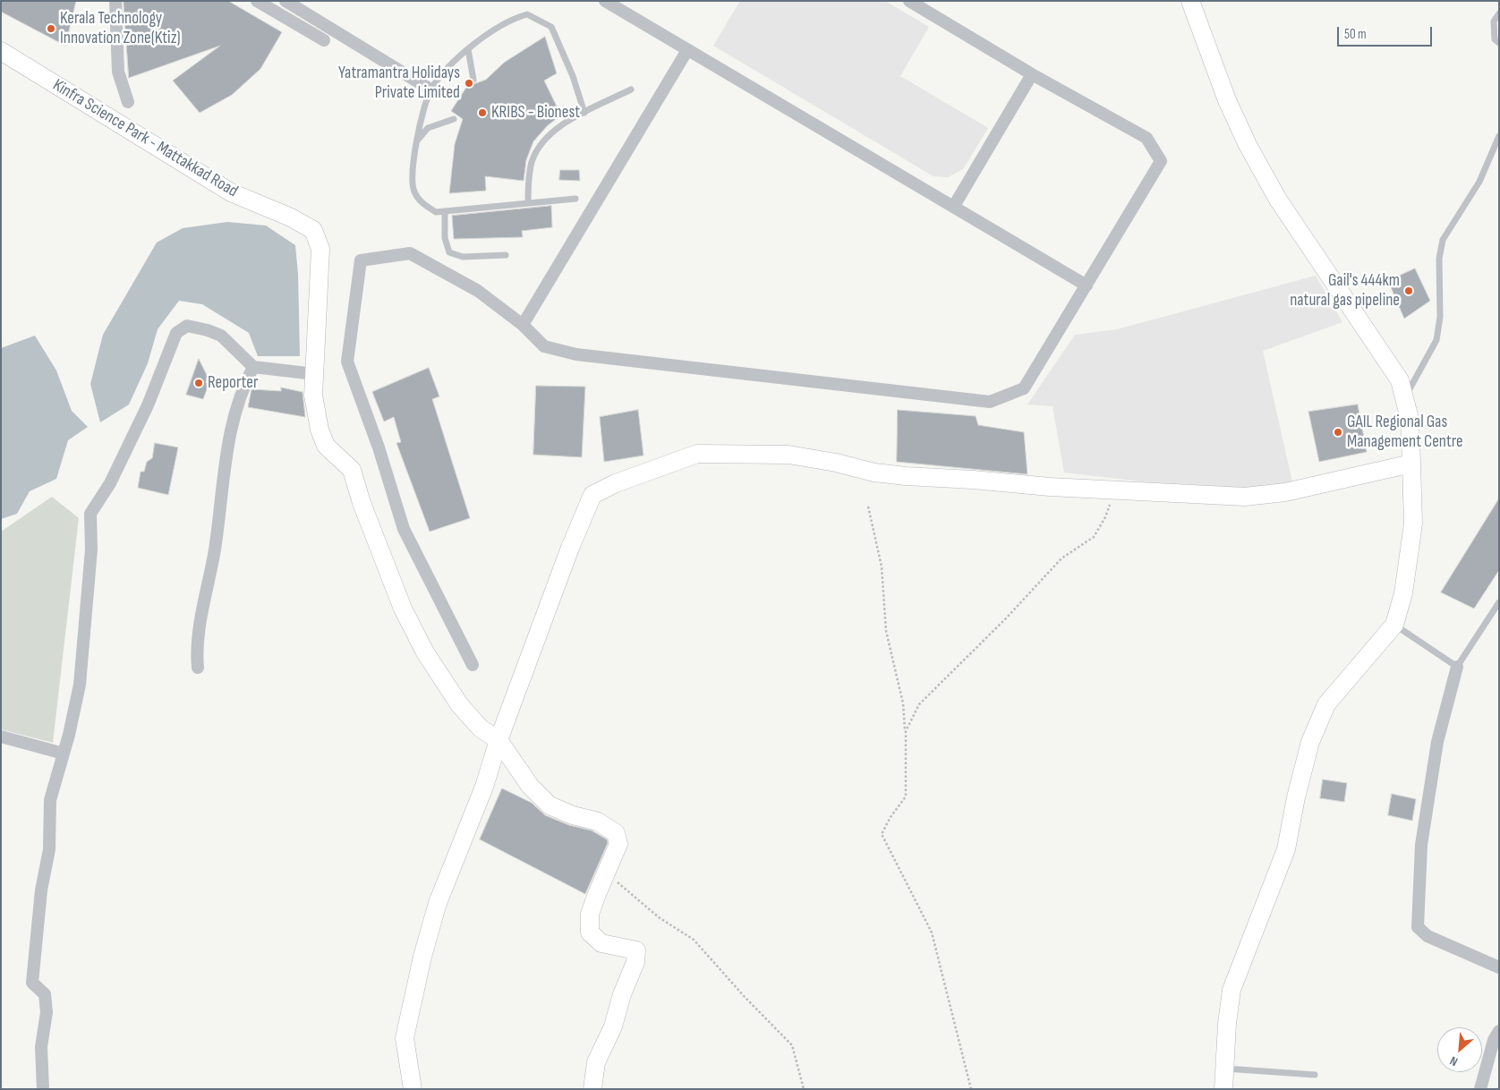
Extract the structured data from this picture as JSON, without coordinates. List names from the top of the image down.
{
  "streets": {
    "street": ["Kinfra Science Park - Mattakkad Road"]
  },
  "places": [
    "Kerala Technology Innovation Zone(Ktiz)",
    "Yatramantra Holidays Private Limited",
    "KRIBS - Bionest",
    "Gail's 444km natural gas pipeline",
    "Reporter",
    "GAIL Regional Gas Management Centre"
  ],
  "scale_bar": "50 m",
  "north": "bottom left"
}
